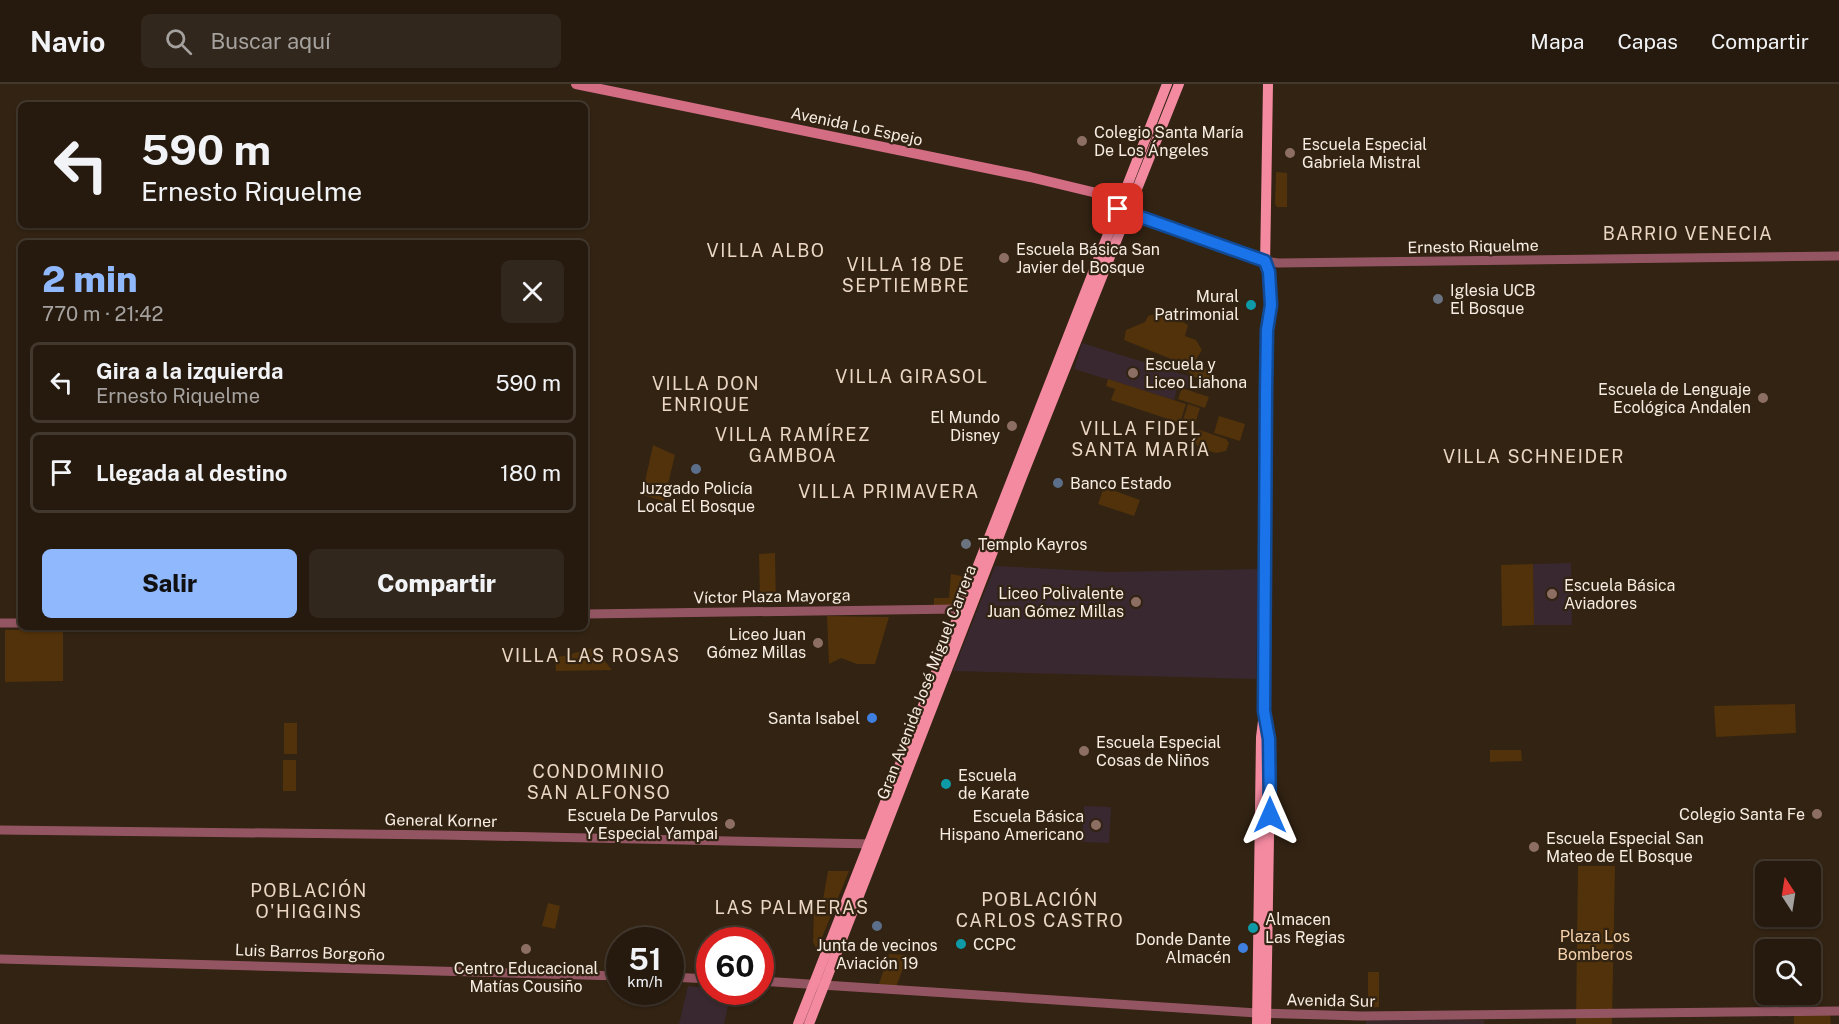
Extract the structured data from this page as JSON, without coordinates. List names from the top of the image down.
{
  "streets": {
    "main road": ["Avenida Lo Espejo", "Ernesto Riquelme", "Gran Avenida José Miguel Carrera"],
    "street": [
      "Víctor Plaza Mayorga",
      "General Korner",
      "Luis Barros Borgoño",
      "Avenida Sur"
    ]
  },
  "crossings": [
    ["Avenida Lo Espejo", "Ernesto Riquelme"],
    ["Avenida Lo Espejo", "Gran Avenida José Miguel Carrera"],
    ["Ernesto Riquelme", "Gran Avenida José Miguel Carrera"],
    ["Víctor Plaza Mayorga", "Gran Avenida José Miguel Carrera"],
    ["Gran Avenida José Miguel Carrera", "General Korner"],
    ["Gran Avenida José Miguel Carrera", "Avenida Sur"]
  ],
  "districts": [
    "BARRIO VENECIA",
    "VILLA ALBO",
    "VILLA 18 DE SEPTIEMBRE",
    "VILLA GIRASOL",
    "VILLA DON ENRIQUE",
    "VILLA FIDEL SANTA MARÍA",
    "VILLA RAMÍREZ GAMBOA",
    "VILLA SCHNEIDER",
    "VILLA PRIMAVERA",
    "VILLA LAS ROSAS",
    "CONDOMINIO SAN ALFONSO",
    "POBLACIÓN O'HIGGINS",
    "POBLACIÓN CARLOS CASTRO",
    "LAS PALMERAS"
  ],
  "parks": ["Plaza Los Bomberos"],
  "places": [
    "Colegio Santa María De Los Ángeles",
    "Escuela Especial Gabriela Mistral",
    "Escuela Básica San Javier del Bosque",
    "Iglesia UCB El Bosque",
    "Mural Patrimonial",
    "Escuela y Liceo Liahona",
    "Escuela de Lenguaje Ecológica Andalen",
    "El Mundo Disney",
    "Juzgado Policía Local El Bosque",
    "Banco Estado",
    "Templo Kayros",
    "Escuela Básica Aviadores",
    "Liceo Polivalente Juan Gómez Millas",
    "Liceo Juan Gómez Millas",
    "Santa Isabel",
    "Escuela Especial Cosas de Niños",
    "Escuela de Karate",
    "Colegio Santa Fe",
    "Escuela De Parvulos Y Especial Yampai",
    "Escuela Básica Hispano Americano",
    "Escuela Especial San Mateo de El Bosque",
    "Junta de vecinos Aviación 19",
    "Almacen Las Regias",
    "CCPC",
    "Donde Dante Almacén",
    "Centro Educacional Matías Cousiño"
  ],
  "north": "top",
  "page": {
    "header": "Navio",
    "search": "Buscar aquí",
    "nav": ["Mapa", "Capas", "Compartir"],
    "turn": ["590 m", "Ernesto Riquelme"],
    "heading": ["2 min", "770 m · 21:42"],
    "list": [
      {
        "name": "Gira a la izquierda",
        "note": "Ernesto Riquelme",
        "value": "590 m"
      },
      {
        "name": "Llegada al destino",
        "value": "180 m"
      }
    ],
    "buttons": ["Salir", "Compartir"],
    "speed": "51 km/h",
    "limit": "60"
  }
}
